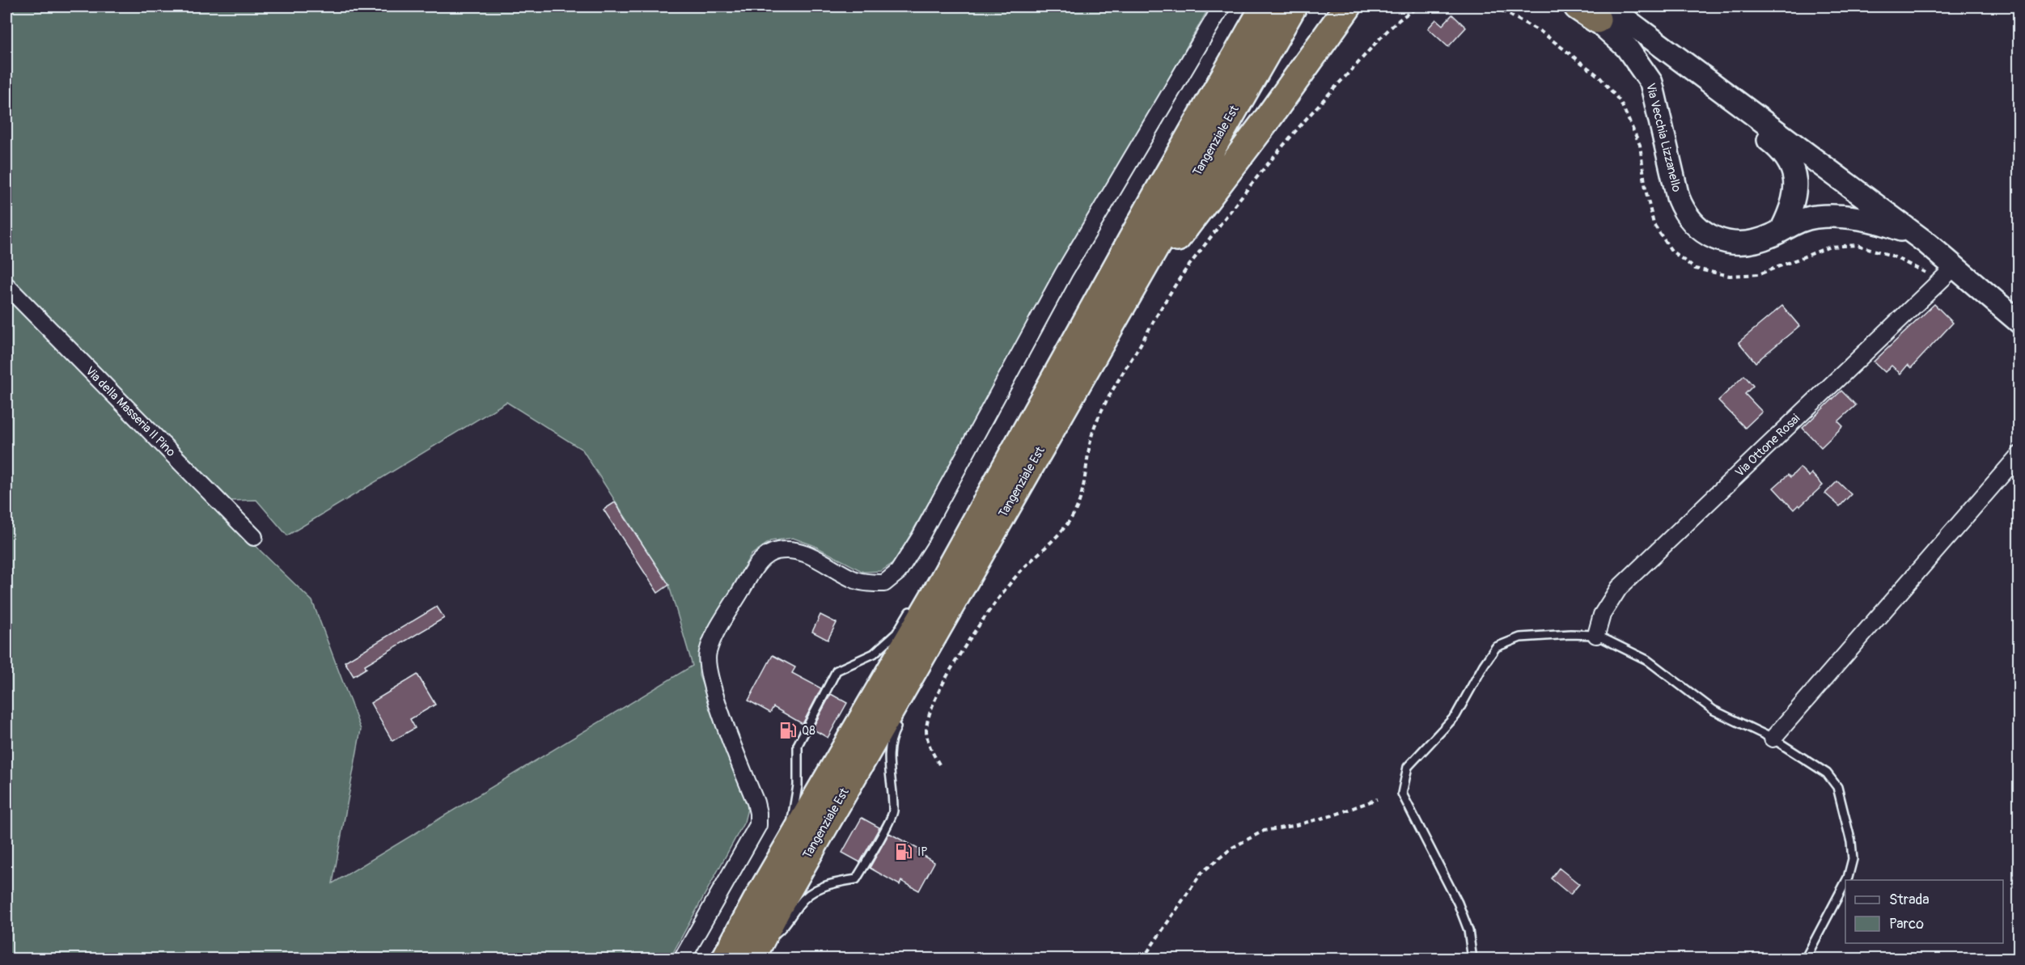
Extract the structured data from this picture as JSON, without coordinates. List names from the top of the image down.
{
  "streets": {
    "highway": ["Tangenziale Est"],
    "street": ["Via Vecchia Lizzanello", "Via della Masseria Il Pino", "Via Ottone Rosai"]
  },
  "crossings": [
    ["Via Vecchia Lizzanello", "Via Ottone Rosai"]
  ],
  "places": {
    "fuel station": ["Q8", "IP"]
  },
  "legend": ["Strada", "Parco"]
}
